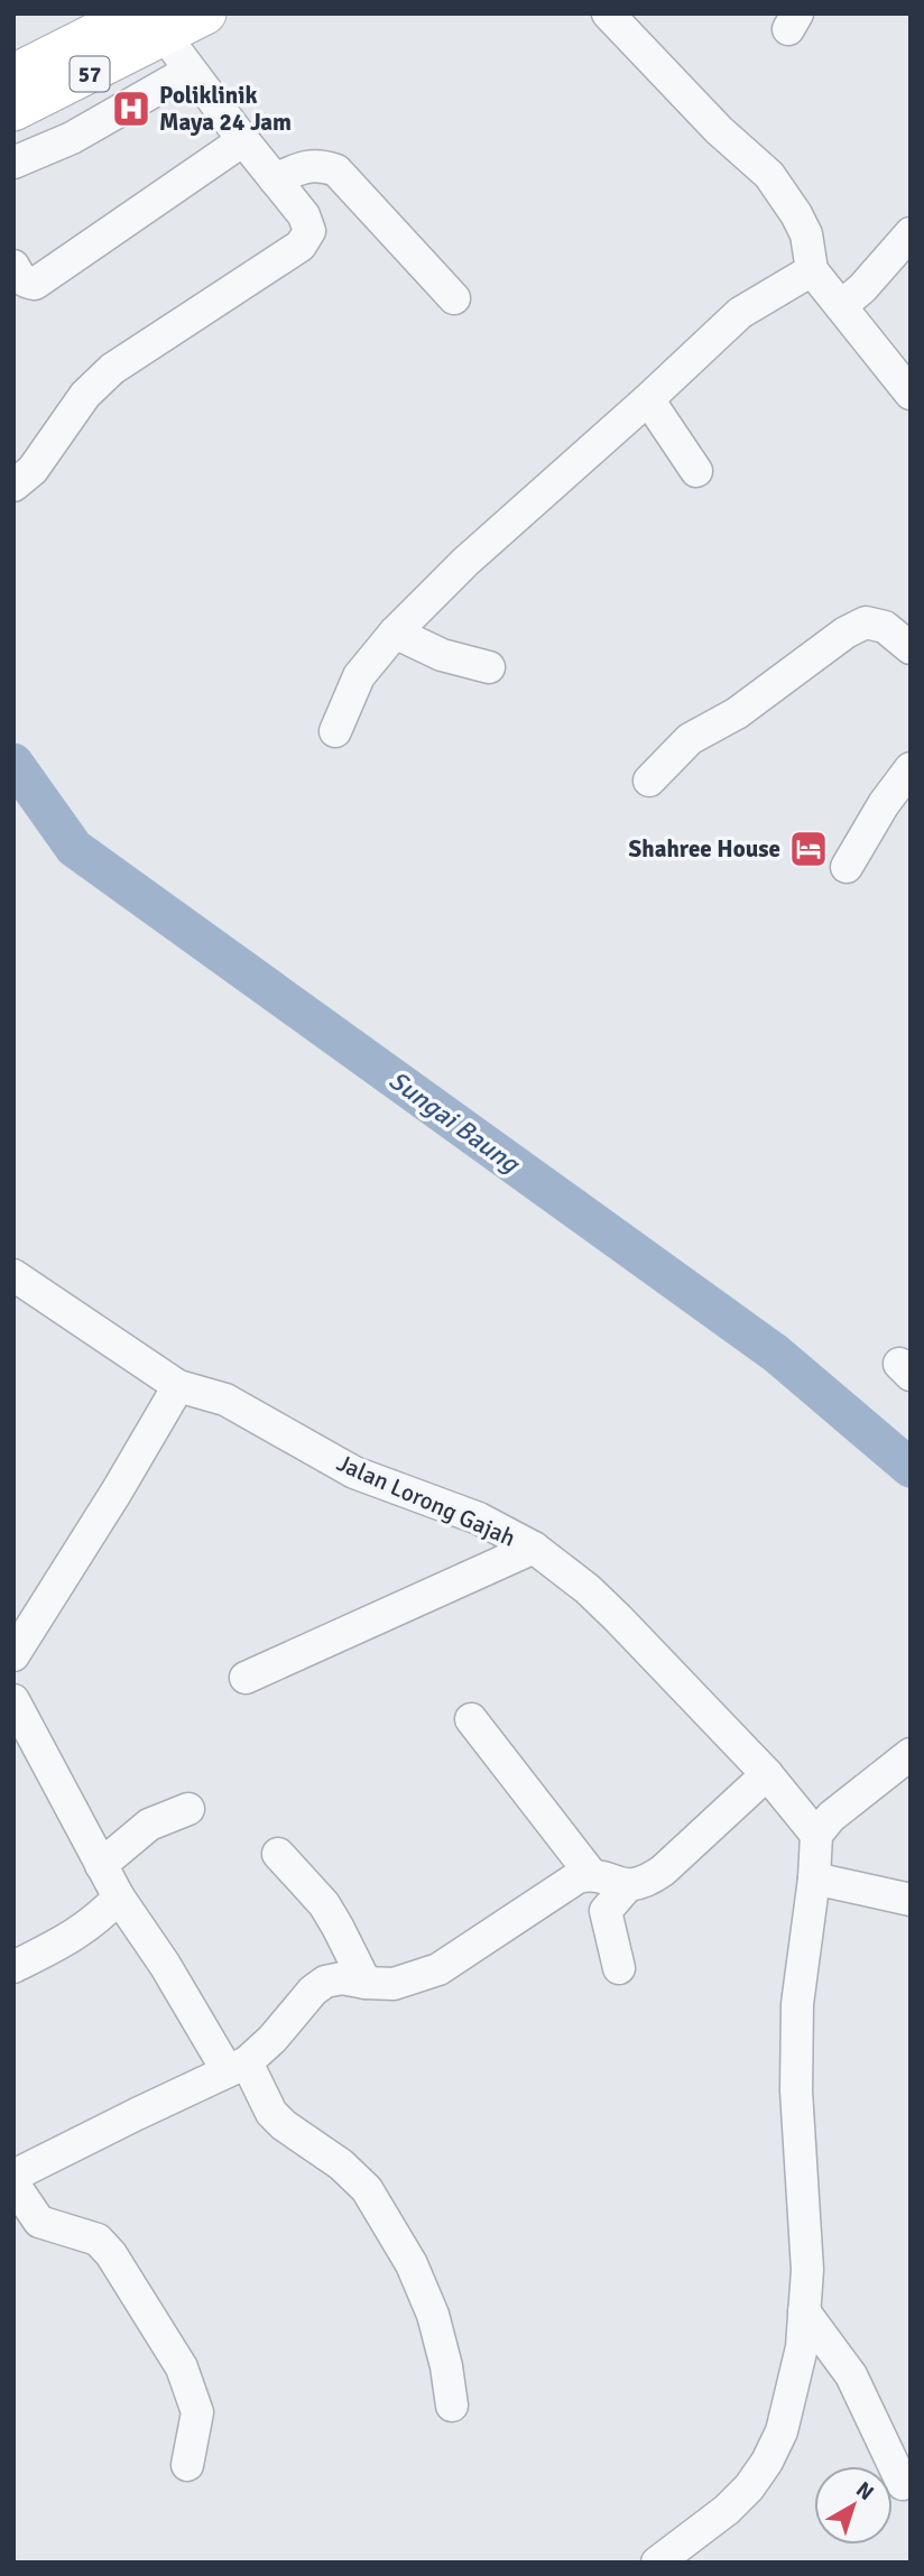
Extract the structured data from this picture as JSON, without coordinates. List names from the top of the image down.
{
  "streets": {
    "main road": ["57"],
    "street": ["Jalan Lorong Gajah"]
  },
  "water": ["Sungai Baung"],
  "places": {
    "hospital": ["Poliklinik Maya 24 Jam"],
    "hotel": ["Shahree House"]
  },
  "north": "top right"
}
